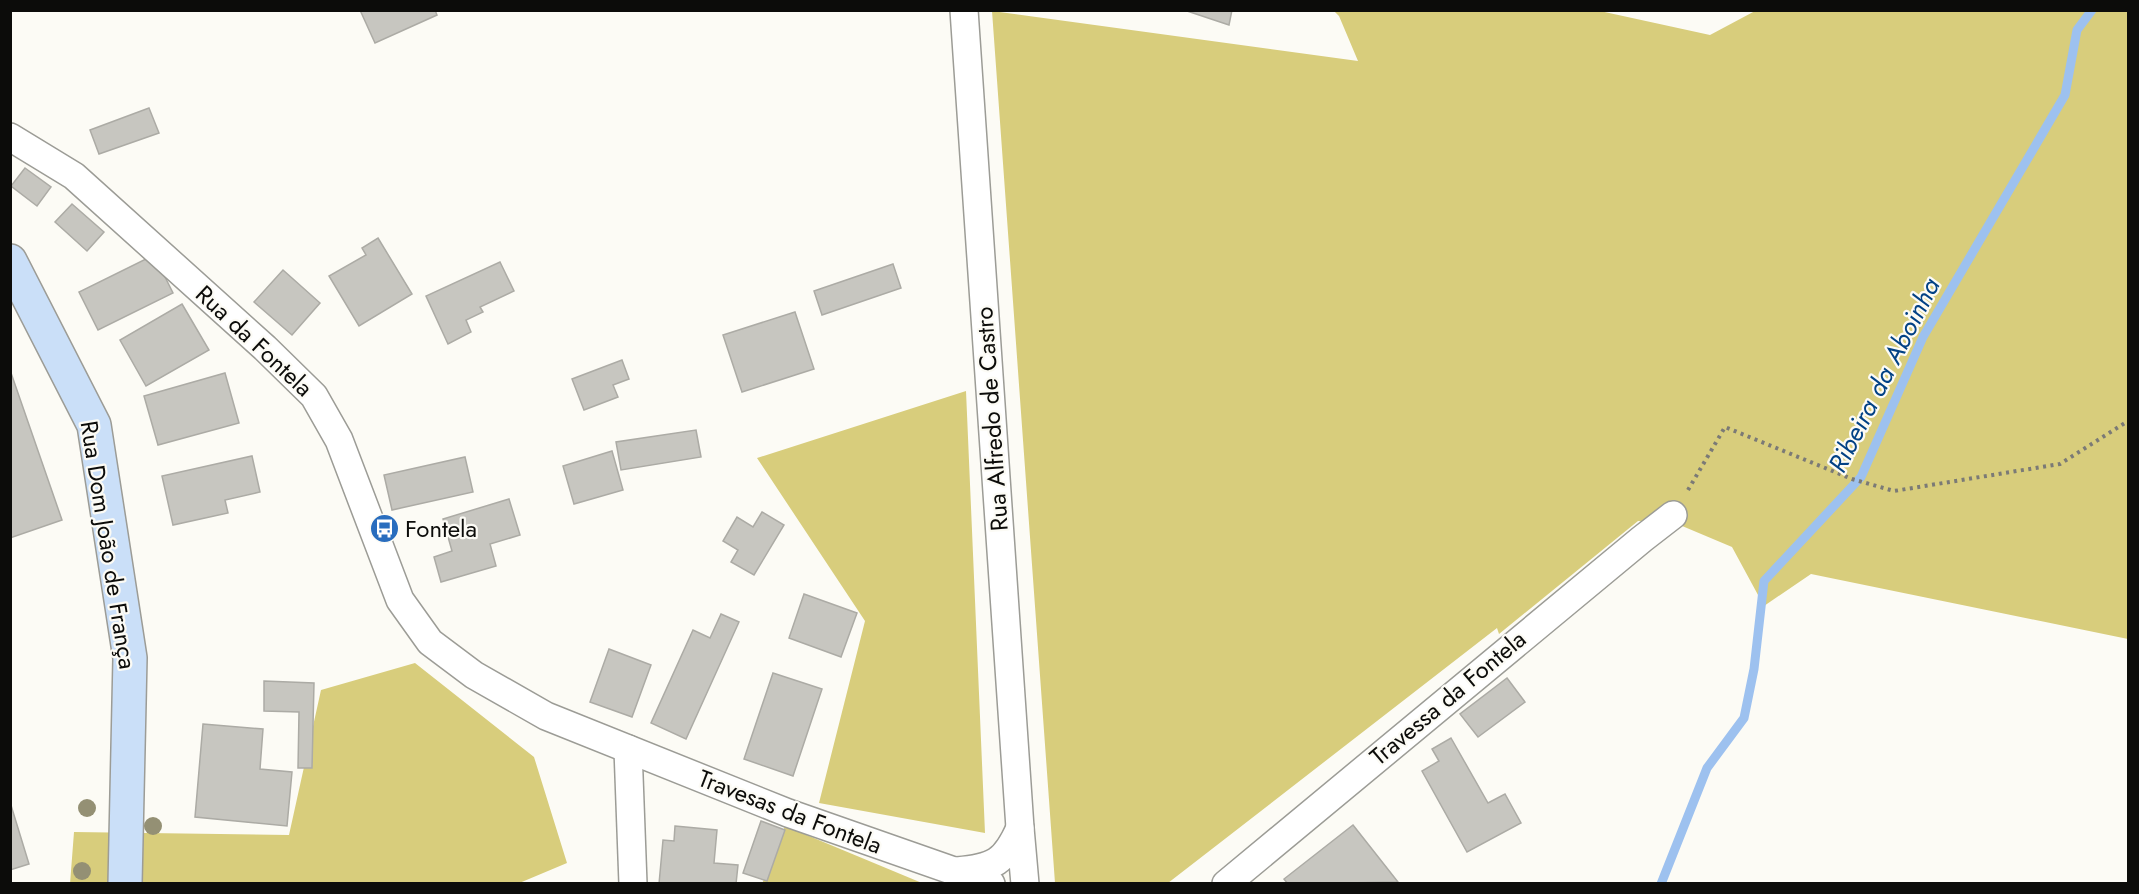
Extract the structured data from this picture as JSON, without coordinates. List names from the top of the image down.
{
  "streets": {
    "main road": ["Rua Dom João de França"],
    "street": [
      "Rua da Fontela",
      "Rua Alfredo de Castro",
      "Travessa da Fontela",
      "Travesas da Fontela"
    ]
  },
  "crossings": [
    ["Rua da Fontela", "Travesas da Fontela"]
  ],
  "water": ["Ribeira da Aboinha"],
  "places": {
    "bus stop": ["Fontela"]
  }
}
